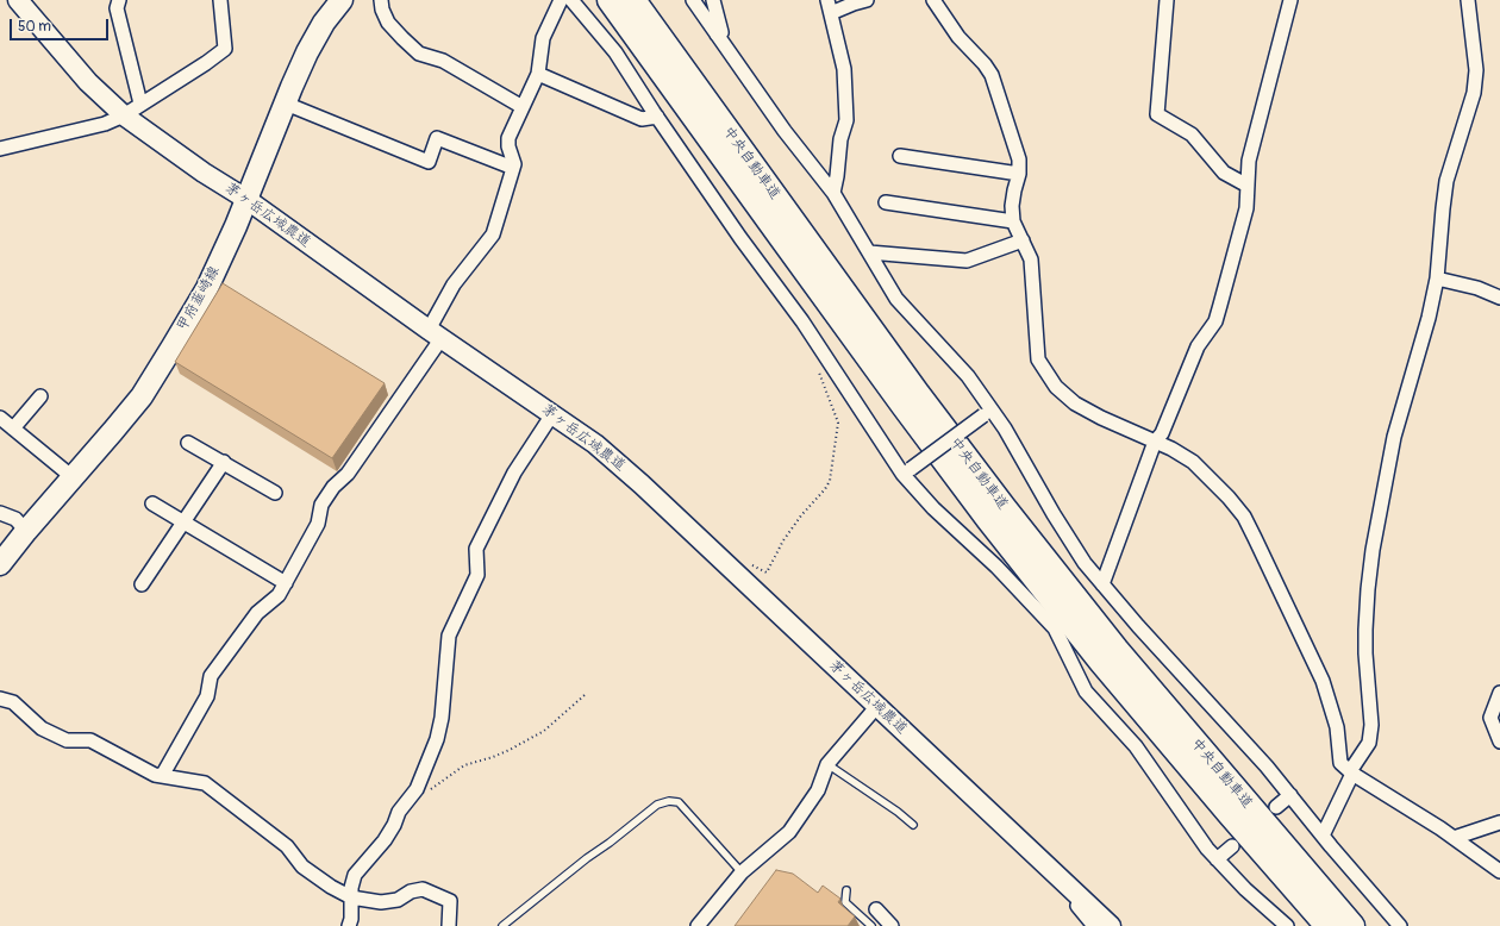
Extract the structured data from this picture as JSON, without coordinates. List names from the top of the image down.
{
  "streets": {
    "highway": ["中央自動車道"],
    "main road": ["甲府韮崎線"],
    "street": ["茅ヶ岳広域農道"]
  },
  "crossings": [
    ["茅ヶ岳広域農道", "甲府韮崎線"]
  ],
  "scale_bar": "50 m"
}
